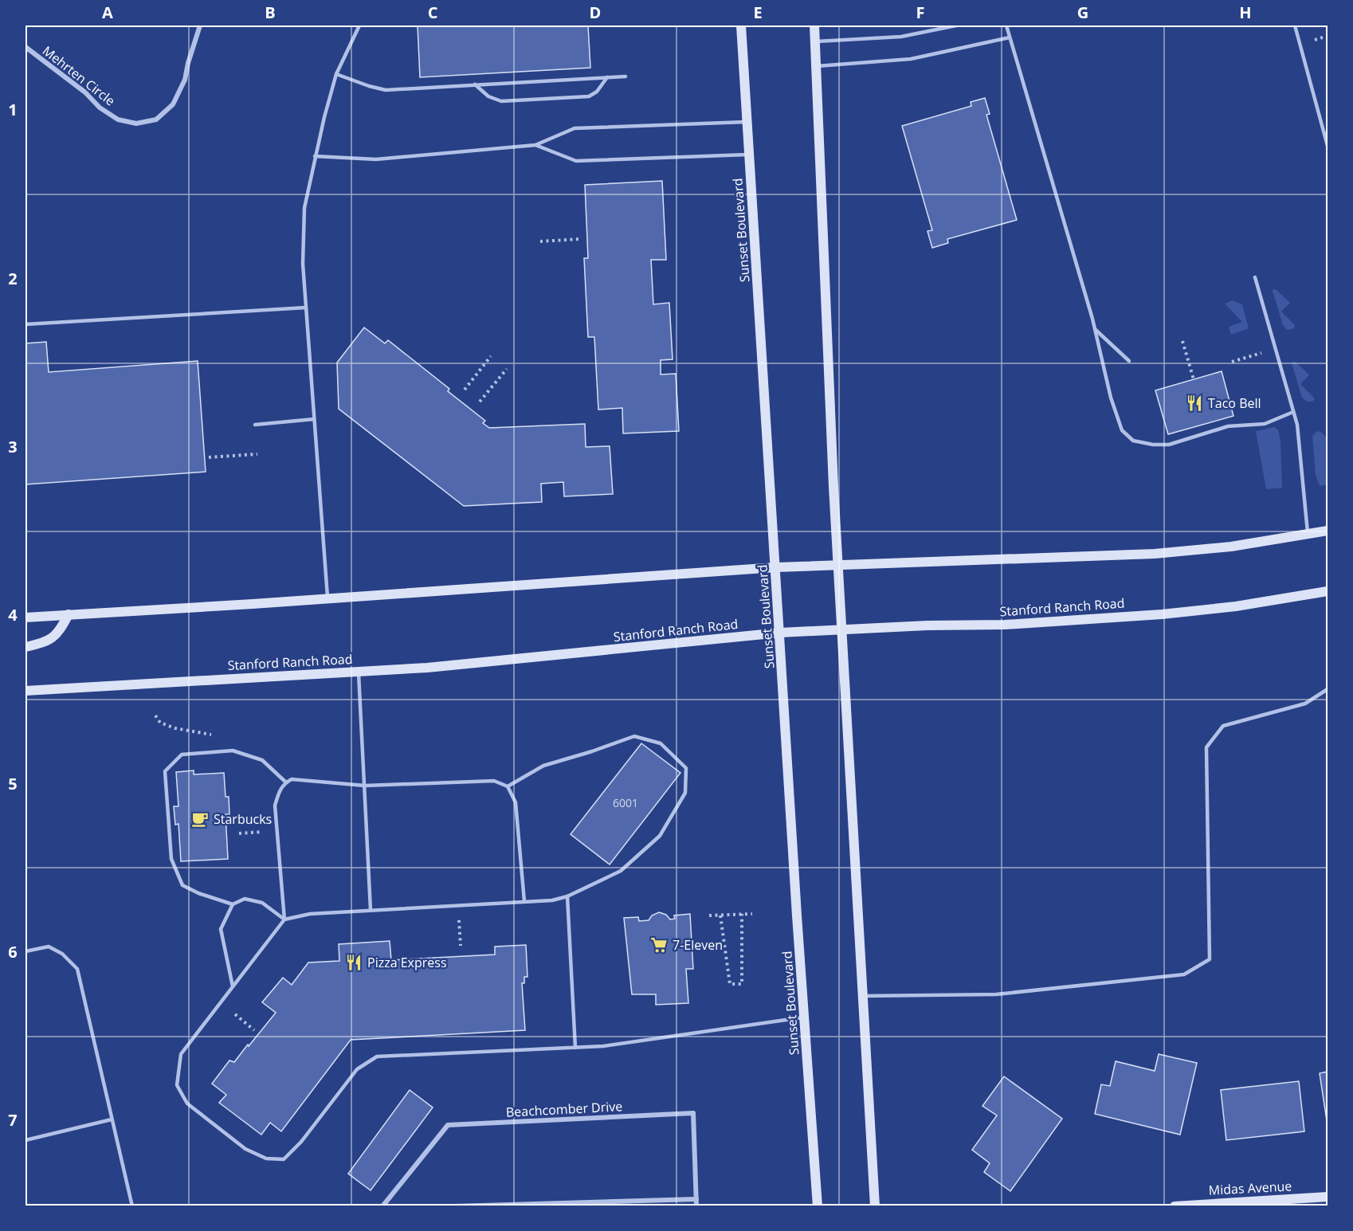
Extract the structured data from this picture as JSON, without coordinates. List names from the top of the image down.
{
  "streets": {
    "main road": ["Sunset Boulevard", "Stanford Ranch Road", "Midas Avenue"],
    "street": ["Mehrten Circle", "Beachcomber Drive"]
  },
  "crossings": [
    ["Sunset Boulevard", "Stanford Ranch Road"]
  ],
  "places": {
    "restaurant": ["Taco Bell", "Pizza Express"],
    "cafe": ["Starbucks"],
    "supermarket": ["7-Eleven"]
  },
  "house_numbers": ["6001"],
  "grid": {
    "columns": [
      "A",
      "B",
      "C",
      "D",
      "E",
      "F",
      "G",
      "H"
    ],
    "rows": [
      "1",
      "2",
      "3",
      "4",
      "5",
      "6",
      "7"
    ]
  }
}
